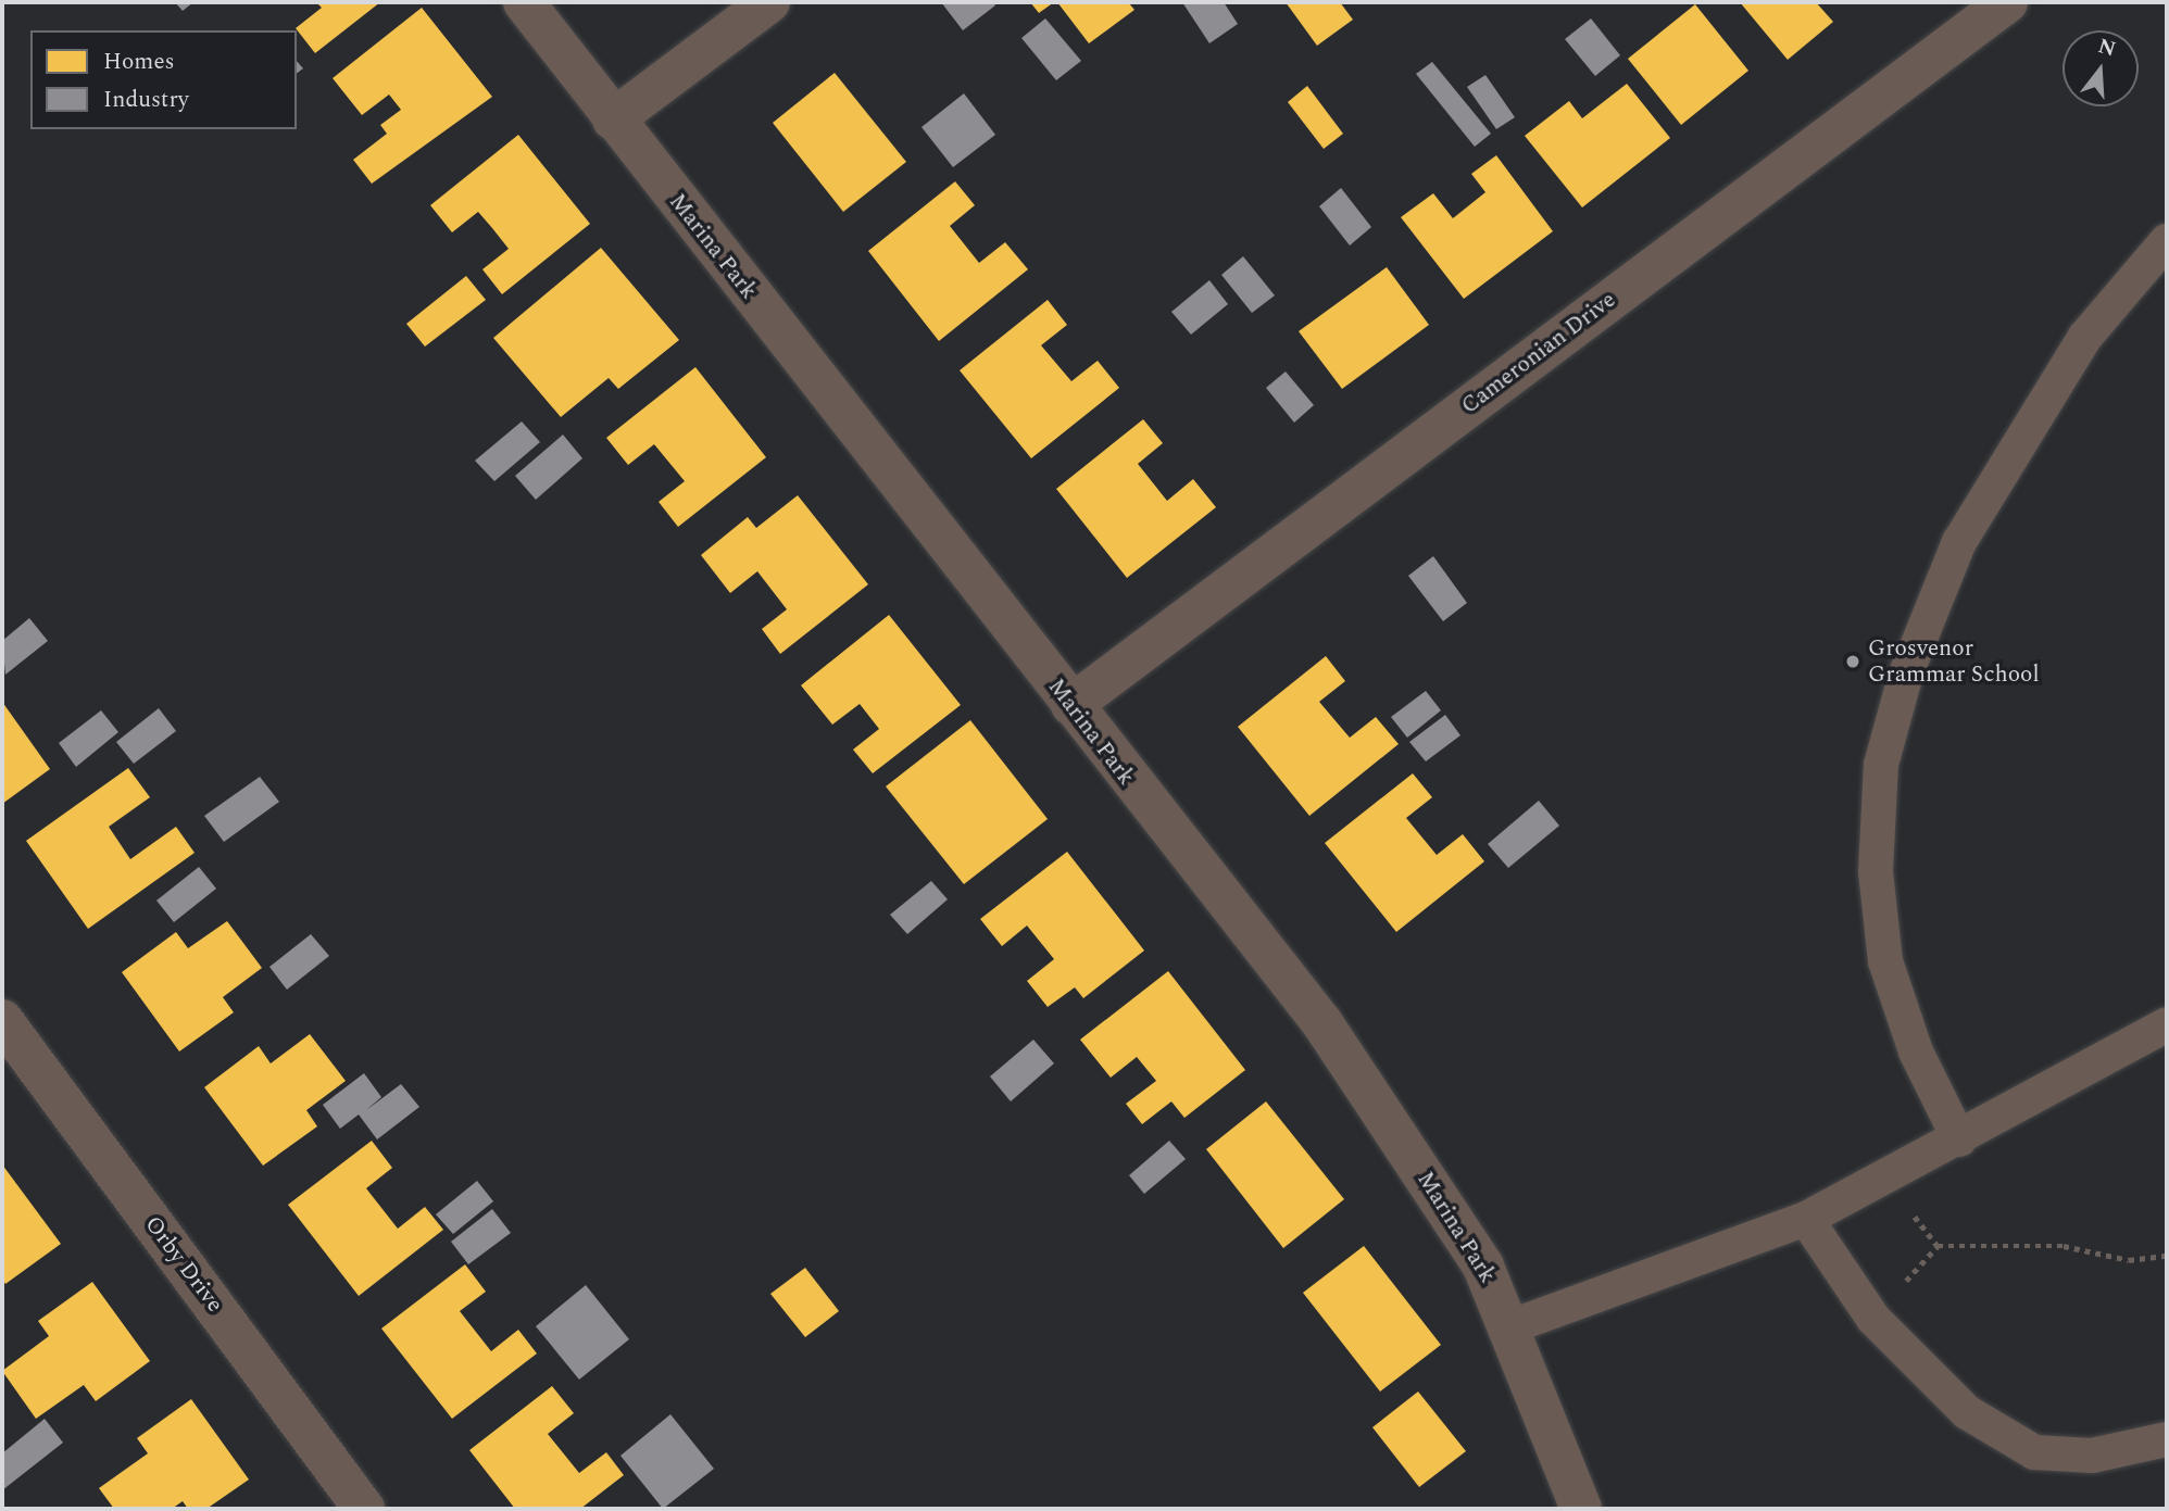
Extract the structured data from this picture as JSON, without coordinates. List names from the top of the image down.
{
  "streets": {
    "street": ["Marina Park", "Cameronian Drive", "Orby Drive"]
  },
  "crossings": [
    ["Marina Park", "Cameronian Drive"]
  ],
  "places": ["Grosvenor Grammar School"],
  "legend": ["Homes", "Industry"],
  "north": "top"
}
